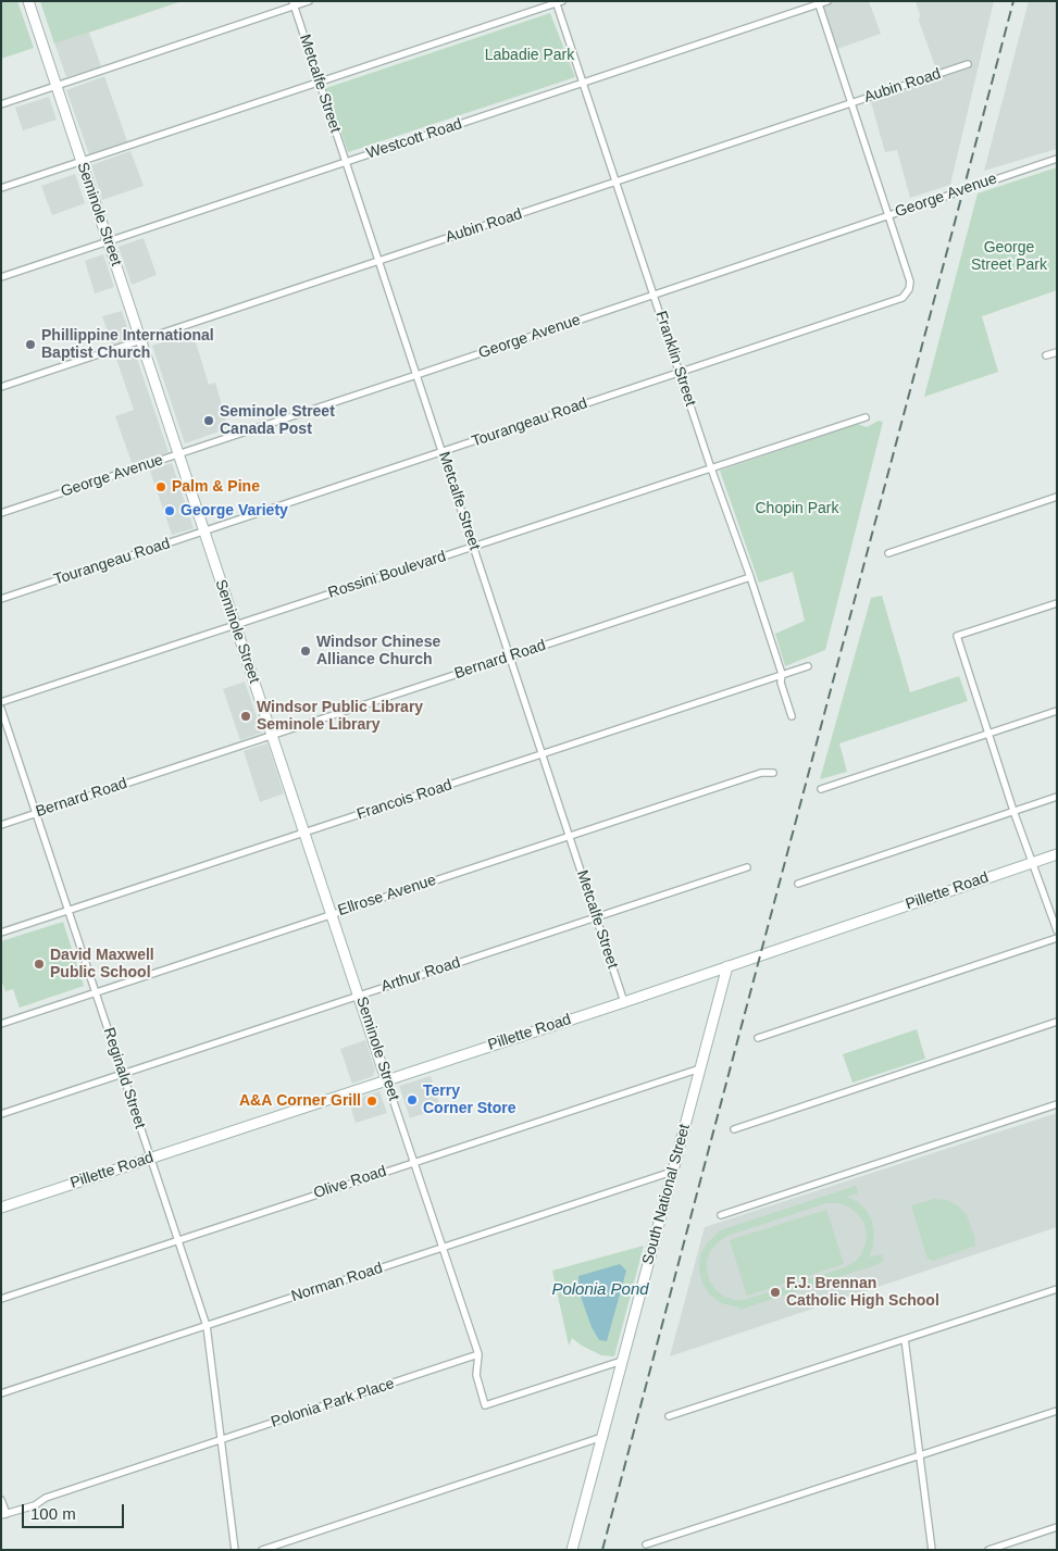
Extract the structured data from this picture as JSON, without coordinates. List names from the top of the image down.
{
  "streets": {
    "street": [
      "Metcalfe Street",
      "Aubin Road",
      "Westcott Road",
      "George Avenue",
      "Seminole Street",
      "Franklin Street",
      "Tourangeau Road",
      "Rossini Boulevard",
      "Bernard Road",
      "Francois Road",
      "Pillette Road",
      "Ellrose Avenue",
      "Arthur Road",
      "Reginald Street",
      "Olive Road",
      "South National Street",
      "Norman Road",
      "Polonia Park Place"
    ]
  },
  "crossings": [
    ["Metcalfe Street", "Aubin Road"],
    ["Metcalfe Street", "Westcott Road"],
    ["Metcalfe Street", "George Avenue"],
    ["Metcalfe Street", "Tourangeau Road"],
    ["Metcalfe Street", "Rossini Boulevard"],
    ["Metcalfe Street", "Bernard Road"],
    ["Metcalfe Street", "Francois Road"],
    ["Metcalfe Street", "Pillette Road"],
    ["Metcalfe Street", "Ellrose Avenue"],
    ["Metcalfe Street", "Arthur Road"],
    ["Aubin Road", "Seminole Street"],
    ["Aubin Road", "Franklin Street"],
    ["Westcott Road", "Seminole Street"],
    ["Westcott Road", "Franklin Street"],
    ["George Avenue", "Seminole Street"],
    ["George Avenue", "Franklin Street"],
    ["George Avenue", "Tourangeau Road"],
    ["Seminole Street", "Tourangeau Road"],
    ["Seminole Street", "Rossini Boulevard"],
    ["Seminole Street", "Bernard Road"],
    ["Seminole Street", "Francois Road"],
    ["Seminole Street", "Pillette Road"],
    ["Seminole Street", "Ellrose Avenue"],
    ["Seminole Street", "Arthur Road"],
    ["Seminole Street", "Olive Road"],
    ["Seminole Street", "Norman Road"],
    ["Seminole Street", "Polonia Park Place"],
    ["Franklin Street", "Tourangeau Road"],
    ["Franklin Street", "Rossini Boulevard"],
    ["Franklin Street", "Bernard Road"],
    ["Franklin Street", "Francois Road"],
    ["Bernard Road", "Reginald Street"],
    ["Francois Road", "Reginald Street"],
    ["Pillette Road", "Reginald Street"],
    ["Pillette Road", "South National Street"],
    ["Ellrose Avenue", "Reginald Street"],
    ["Arthur Road", "Reginald Street"],
    ["Reginald Street", "Olive Road"],
    ["Reginald Street", "Norman Road"],
    ["Reginald Street", "Polonia Park Place"],
    ["Olive Road", "South National Street"],
    ["South National Street", "Norman Road"]
  ],
  "water": ["Polonia Pond"],
  "parks": ["Labadie Park", "George Street Park", "Chopin Park"],
  "places": [
    "Phillippine International Baptist Church",
    "Seminole Street Canada Post",
    "Palm & Pine",
    "George Variety",
    "Windsor Chinese Alliance Church",
    "Windsor Public Library Seminole Library",
    "David Maxwell Public School",
    "Terry Corner Store",
    "A&A Corner Grill",
    "F.J. Brennan Catholic High School"
  ],
  "scale_bar": "100 m"
}
